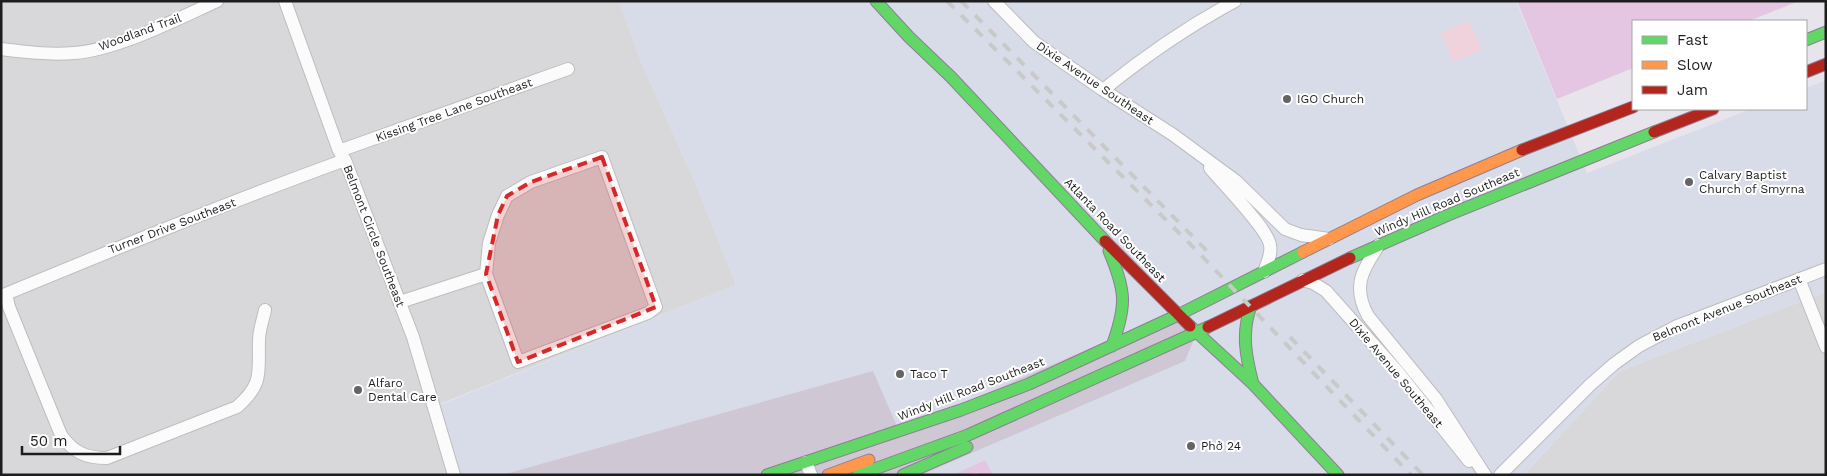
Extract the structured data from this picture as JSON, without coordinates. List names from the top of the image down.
{
  "streets": {
    "main road": ["Windy Hill Road Southeast", "Atlanta Road Southeast"],
    "street": [
      "Woodland Trail",
      "Dixie Avenue Southeast",
      "Kissing Tree Lane Southeast",
      "Turner Drive Southeast",
      "Belmont Circle Southeast",
      "Belmont Avenue Southeast"
    ]
  },
  "crossings": [
    ["Dixie Avenue Southeast", "Windy Hill Road Southeast"],
    ["Kissing Tree Lane Southeast", "Turner Drive Southeast"],
    ["Kissing Tree Lane Southeast", "Belmont Circle Southeast"],
    ["Windy Hill Road Southeast", "Atlanta Road Southeast"],
    ["Turner Drive Southeast", "Belmont Circle Southeast"]
  ],
  "places": [
    "IGO Church",
    "Calvary Baptist Church of Smyrna",
    "Taco T",
    "Alfaro Dental Care",
    "Phở 24"
  ],
  "legend": ["Fast", "Slow", "Jam"],
  "scale_bar": "50 m"
}
